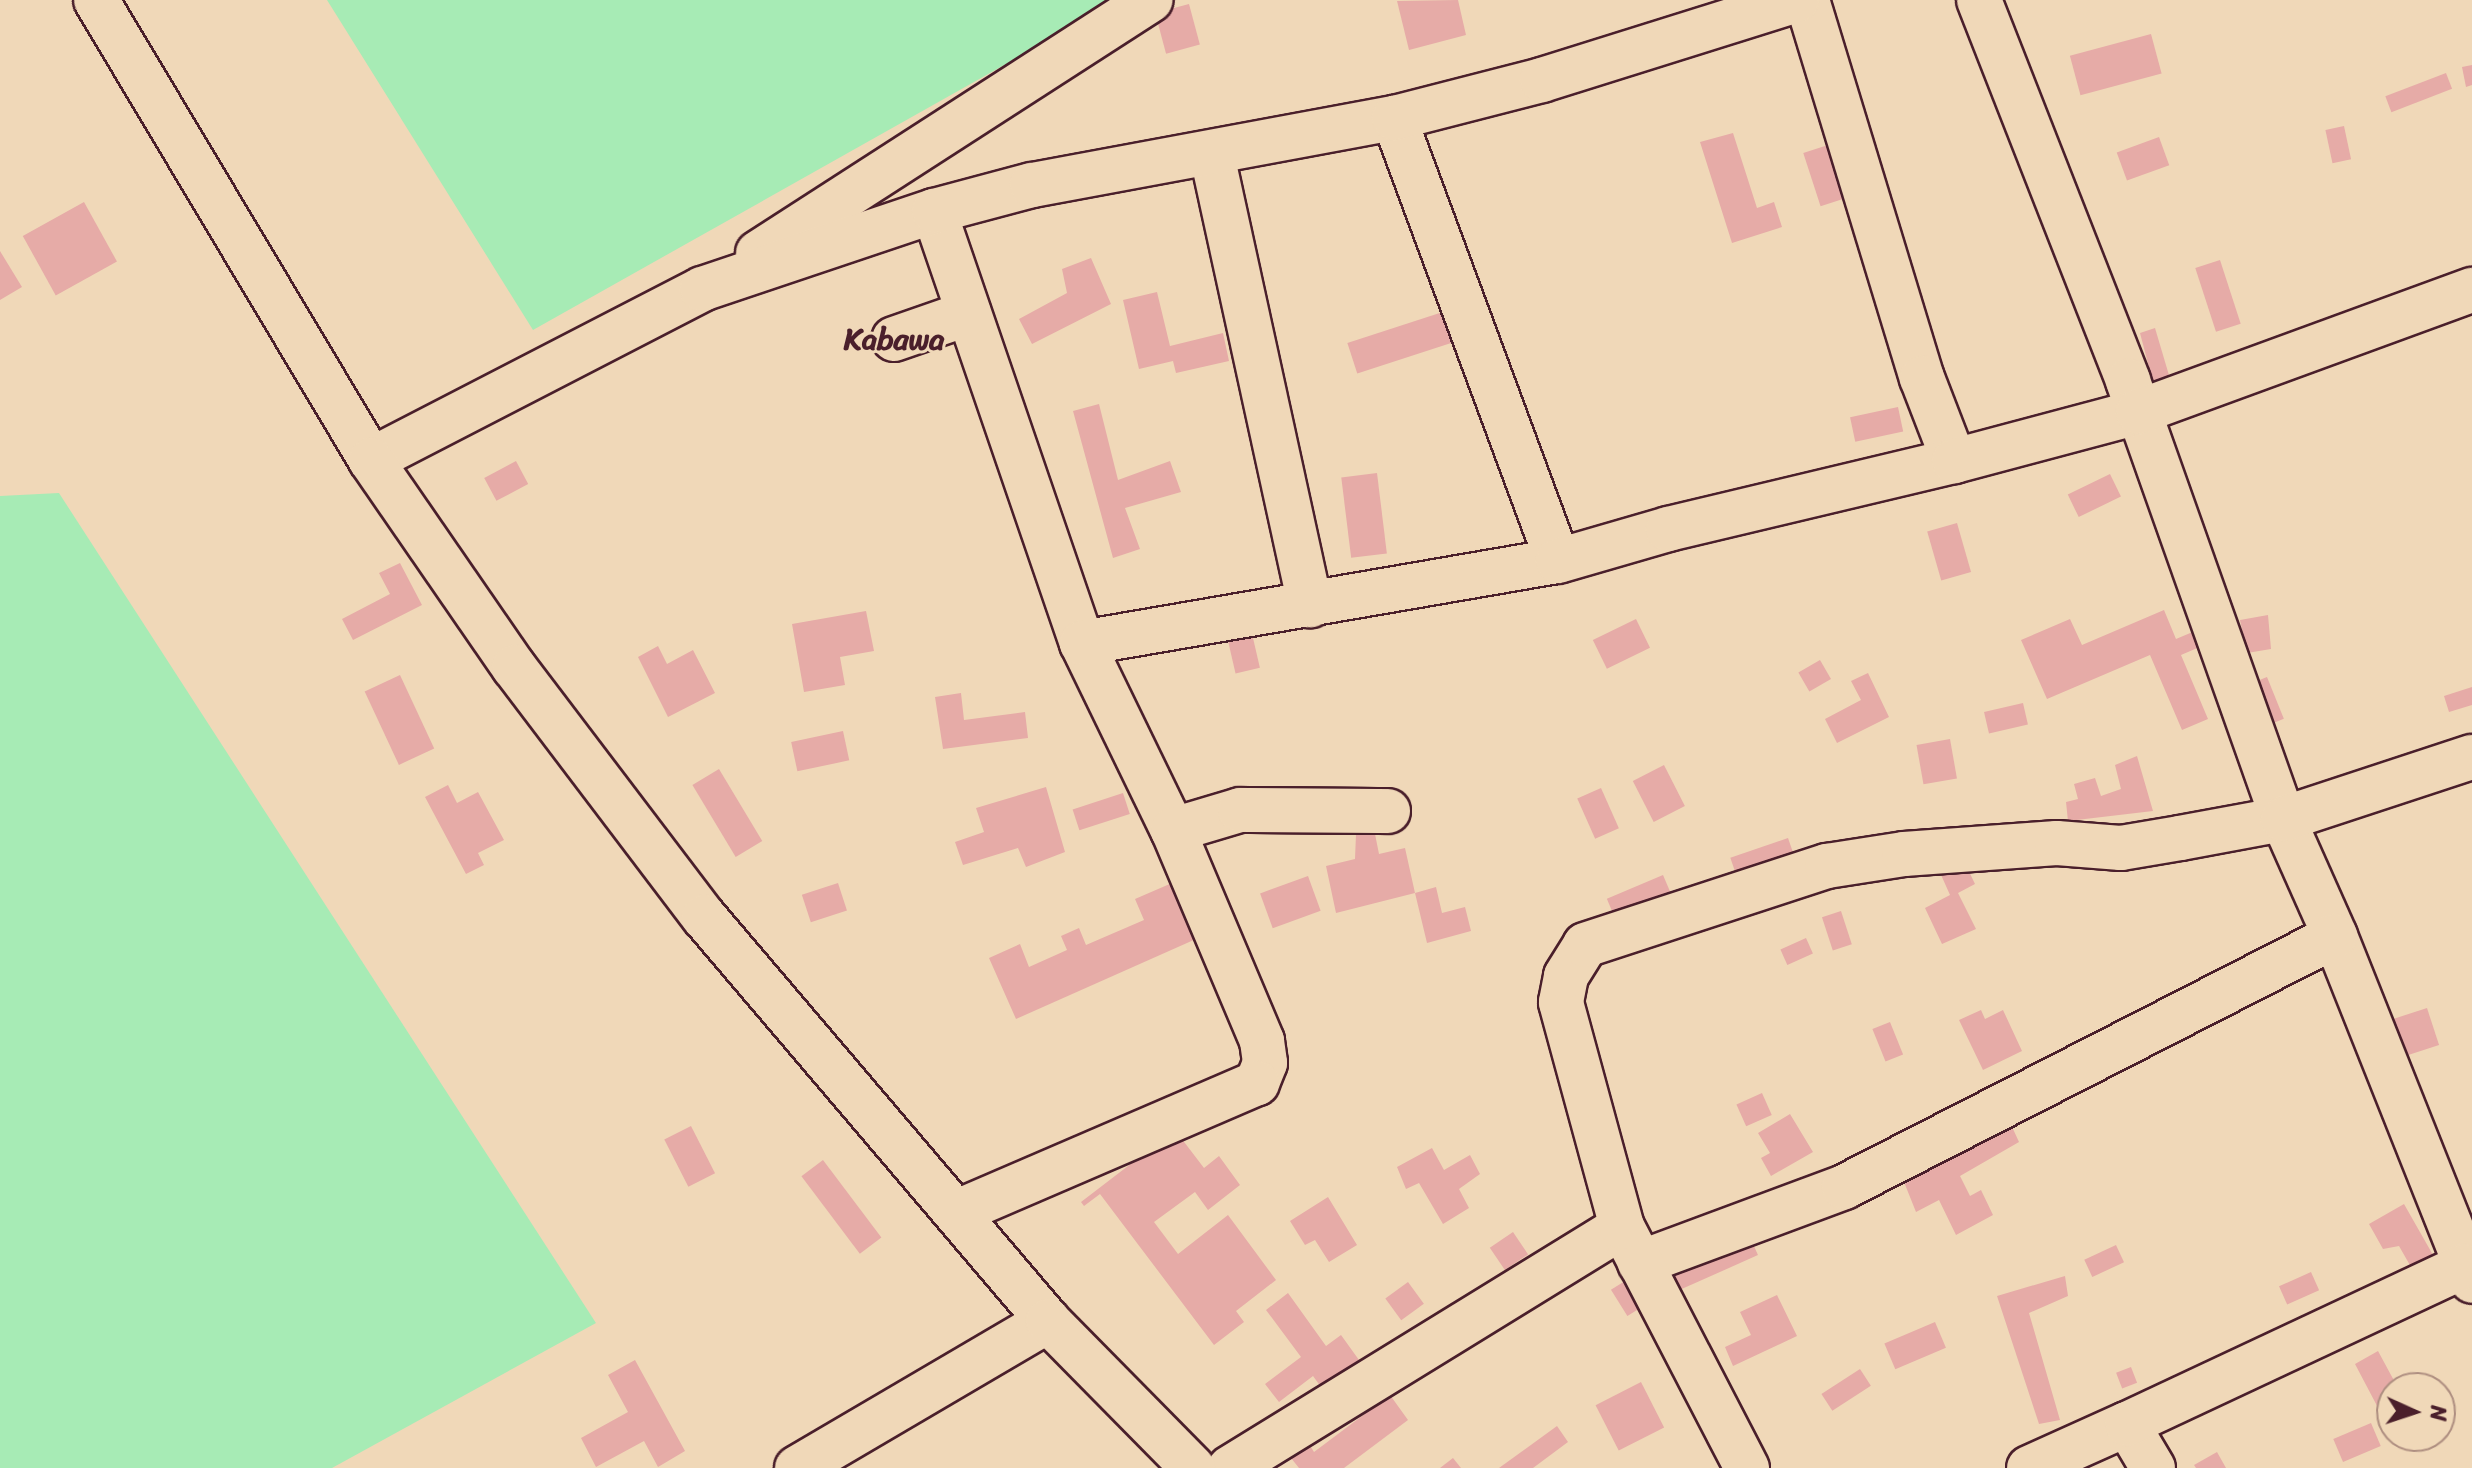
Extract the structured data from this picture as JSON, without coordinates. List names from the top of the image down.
{
  "districts": ["Kabawa"],
  "north": "right"
}
